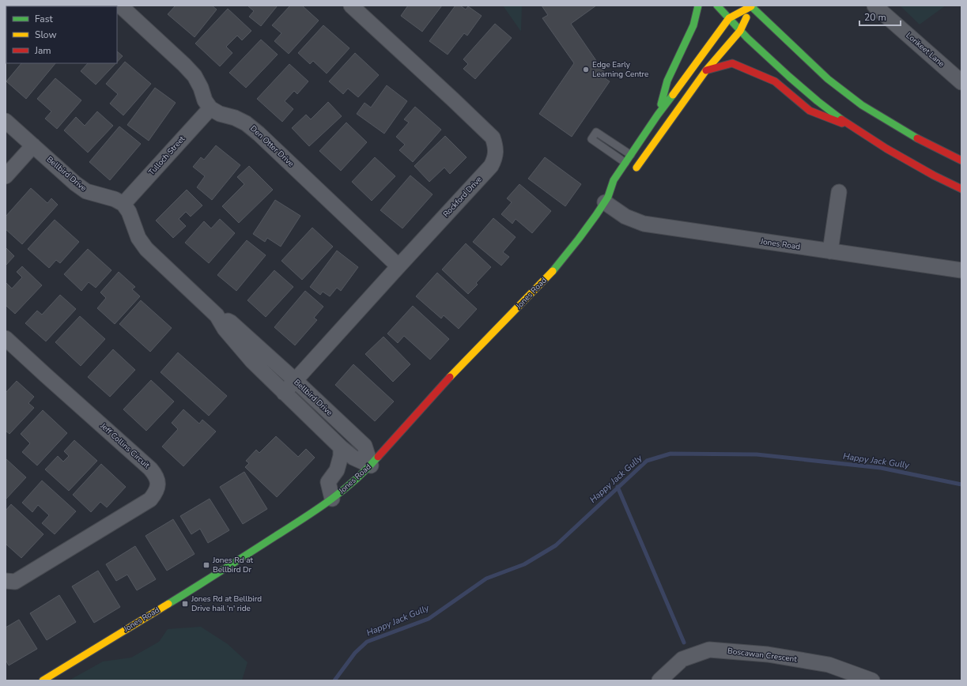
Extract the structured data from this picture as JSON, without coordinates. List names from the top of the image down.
{
  "streets": {
    "street": [
      "Lorikeet Lane",
      "Den Otter Drive",
      "Tulloch Street",
      "Bellbird Drive",
      "Rockford Drive",
      "Jones Road",
      "Jeff Collins Circuit",
      "Boscawan Crescent"
    ]
  },
  "crossings": [
    ["Den Otter Drive", "Tulloch Street"],
    ["Den Otter Drive", "Rockford Drive"],
    ["Tulloch Street", "Bellbird Drive"],
    ["Bellbird Drive", "Rockford Drive"],
    ["Bellbird Drive", "Jones Road"]
  ],
  "water": ["Happy Jack Gully"],
  "places": {
    "other": ["Edge Early Learning Centre"],
    "transit": ["Jones Rd at Bellbird Dr", "Jones Rd at Bellbird Drive hail 'n' ride"]
  },
  "legend": ["Fast", "Slow", "Jam"],
  "scale_bar": "20 m"
}
